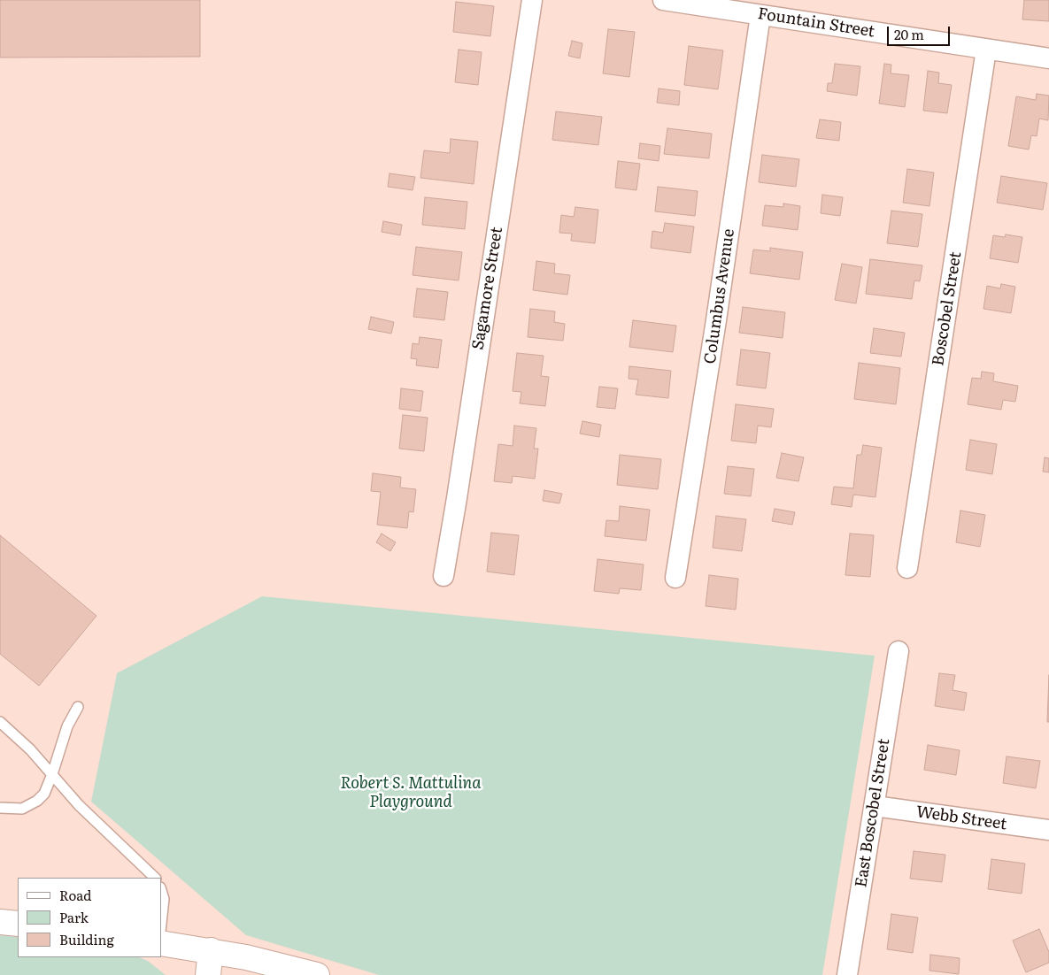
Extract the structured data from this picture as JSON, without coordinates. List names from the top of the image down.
{
  "streets": {
    "street": [
      "Fountain Street",
      "Sagamore Street",
      "Columbus Avenue",
      "Boscobel Street",
      "East Boscobel Street",
      "Webb Street"
    ]
  },
  "crossings": [
    ["Fountain Street", "Columbus Avenue"],
    ["Fountain Street", "Boscobel Street"],
    ["East Boscobel Street", "Webb Street"]
  ],
  "parks": ["Robert S. Mattulina Playground"],
  "legend": ["Road", "Park", "Building"],
  "scale_bar": "20 m"
}
